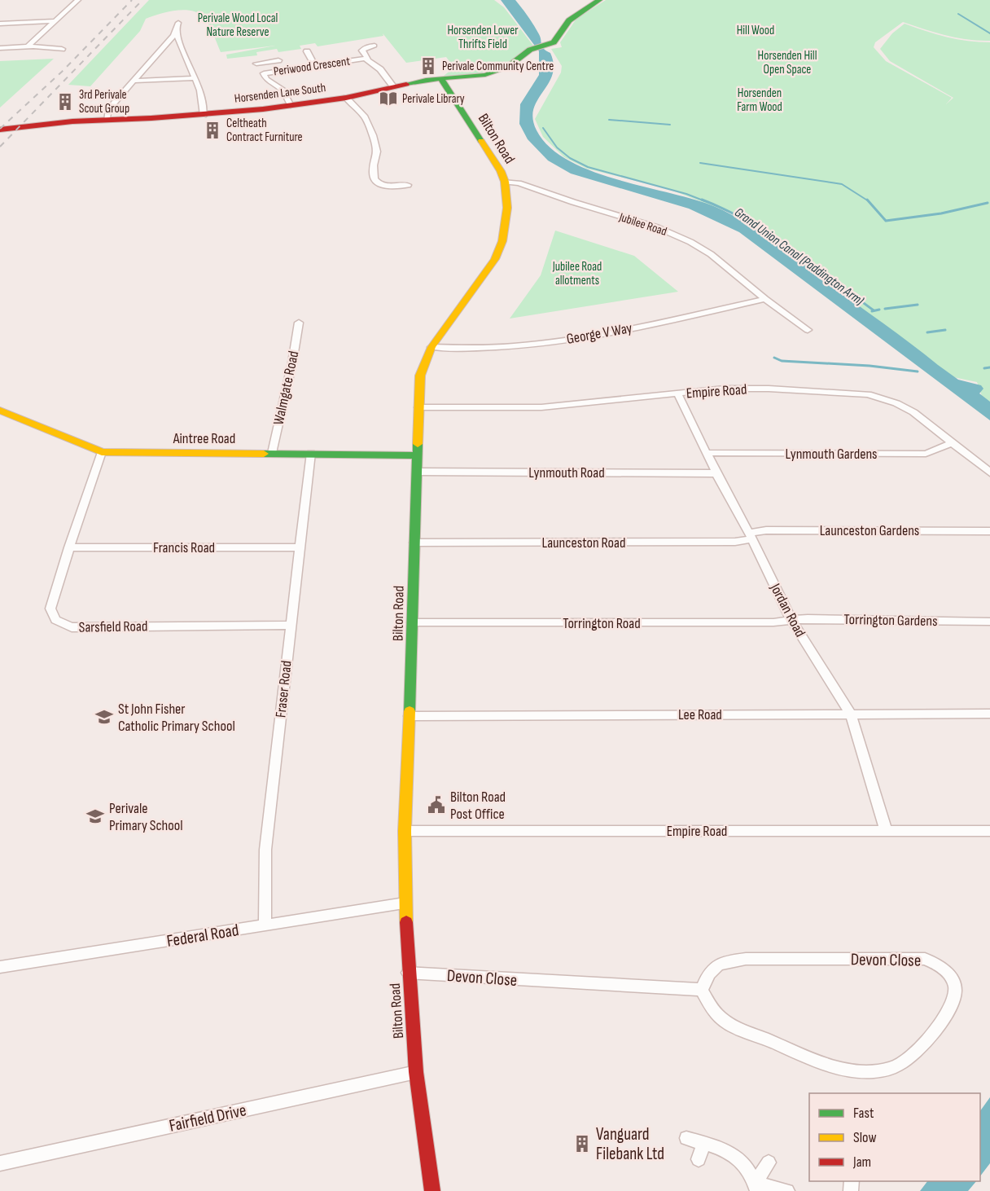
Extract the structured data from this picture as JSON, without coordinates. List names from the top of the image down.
{
  "streets": {
    "street": [
      "Periwood Crescent",
      "Horsenden Lane South",
      "Bilton Road",
      "Jubilee Road",
      "George V Way",
      "Walmgate Road",
      "Empire Road",
      "Aintree Road",
      "Lynmouth Gardens",
      "Lynmouth Road",
      "Launceston Gardens",
      "Launceston Road",
      "Francis Road",
      "Jordan Road",
      "Torrington Gardens",
      "Torrington Road",
      "Sarsfield Road",
      "Fraser Road",
      "Lee Road",
      "Federal Road",
      "Devon Close",
      "Fairfield Drive"
    ]
  },
  "crossings": [
    ["Periwood Crescent", "Horsenden Lane South"],
    ["Horsenden Lane South", "Bilton Road"],
    ["Bilton Road", "Jubilee Road"],
    ["Bilton Road", "George V Way"],
    ["Bilton Road", "Empire Road"],
    ["Bilton Road", "Aintree Road"],
    ["Bilton Road", "Lynmouth Road"],
    ["Bilton Road", "Launceston Road"],
    ["Bilton Road", "Torrington Road"],
    ["Bilton Road", "Lee Road"],
    ["Bilton Road", "Federal Road"],
    ["Bilton Road", "Devon Close"],
    ["Bilton Road", "Fairfield Drive"],
    ["Jubilee Road", "George V Way"],
    ["Walmgate Road", "Aintree Road"],
    ["Empire Road", "Lynmouth Gardens"],
    ["Empire Road", "Jordan Road"],
    ["Aintree Road", "Sarsfield Road"],
    ["Aintree Road", "Fraser Road"],
    ["Lynmouth Gardens", "Jordan Road"],
    ["Lynmouth Road", "Jordan Road"],
    ["Launceston Gardens", "Launceston Road"],
    ["Launceston Gardens", "Jordan Road"],
    ["Launceston Road", "Jordan Road"],
    ["Francis Road", "Sarsfield Road"],
    ["Francis Road", "Fraser Road"],
    ["Jordan Road", "Torrington Gardens"],
    ["Jordan Road", "Torrington Road"],
    ["Jordan Road", "Lee Road"],
    ["Torrington Gardens", "Torrington Road"],
    ["Sarsfield Road", "Fraser Road"],
    ["Fraser Road", "Federal Road"]
  ],
  "water": ["Grand Union Canal (Paddington Arm)"],
  "parks": [
    "Perivale Wood Local Nature Reserve",
    "Horsenden Lower Thrifts Field",
    "Hill Wood",
    "Horsenden Hill Open Space",
    "Horsenden Farm Wood",
    "Jubilee Road allotments"
  ],
  "places": {
    "building": [
      "Perivale Community Centre",
      "3rd Perivale Scout Group",
      "Celtheath Contract Furniture",
      "Vanguard Filebank Ltd"
    ],
    "library": ["Perivale Library"],
    "school or university": ["St John Fisher Catholic Primary School", "Perivale Primary School"],
    "public building": ["Bilton Road Post Office"]
  },
  "legend": ["Fast", "Slow", "Jam"]
}
